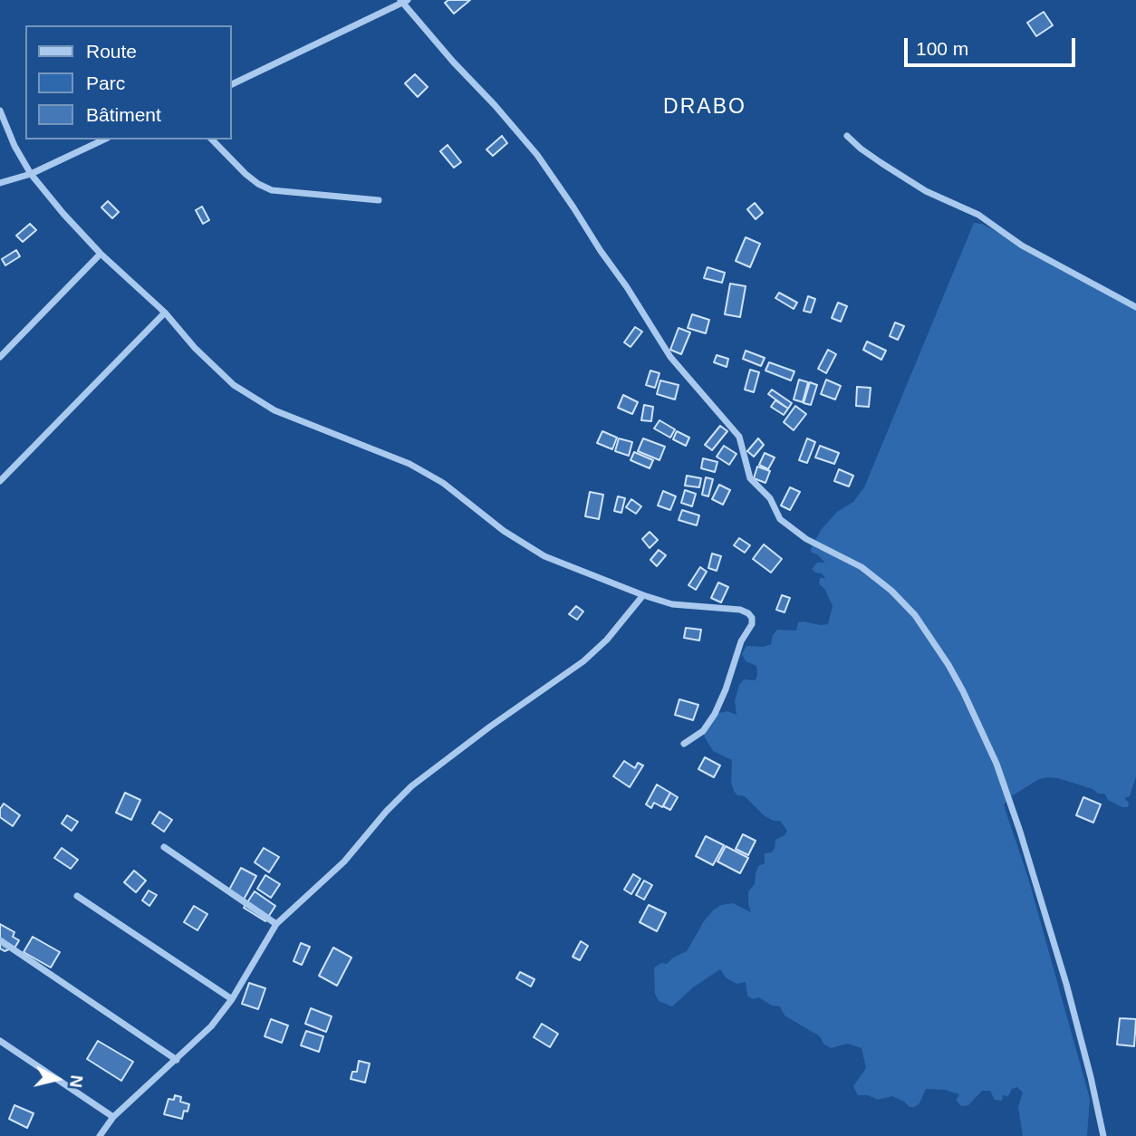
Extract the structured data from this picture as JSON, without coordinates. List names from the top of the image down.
{
  "districts": ["DRABO"],
  "legend": ["Route", "Parc", "Bâtiment"],
  "scale_bar": "100 m",
  "north": "right"
}
